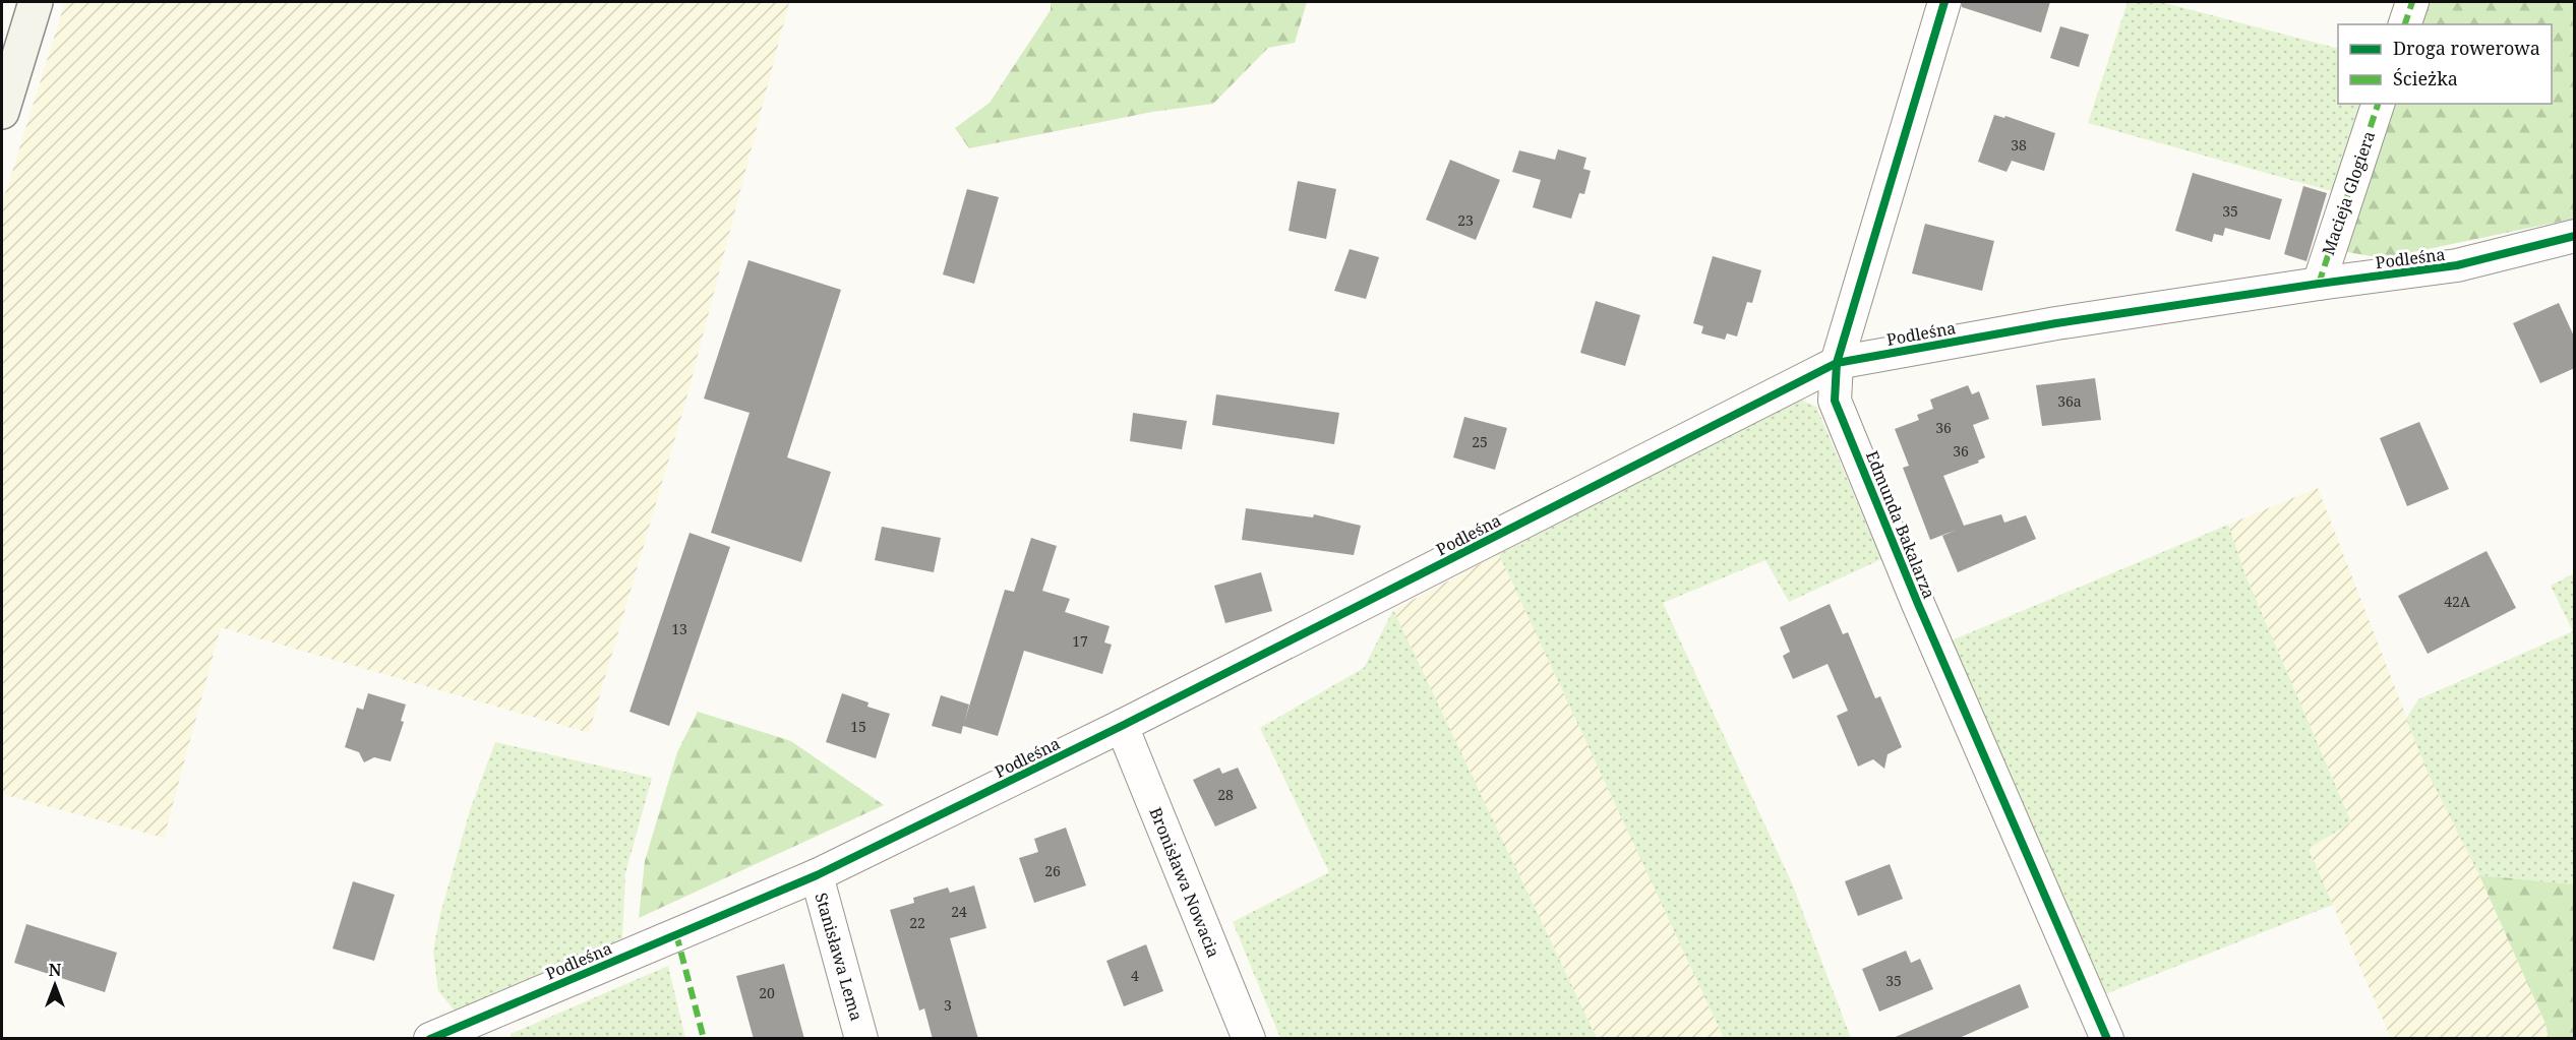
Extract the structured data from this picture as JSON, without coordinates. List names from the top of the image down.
{
  "streets": {
    "street": [
      "Macieja Glogiera",
      "Podleśna",
      "Edmunda Bakalarza",
      "Bronisława Nowacia",
      "Stanisława Lema"
    ]
  },
  "crossings": [
    ["Macieja Glogiera", "Podleśna"],
    ["Podleśna", "Edmunda Bakalarza"],
    ["Podleśna", "Bronisława Nowacia"],
    ["Podleśna", "Stanisława Lema"]
  ],
  "house_numbers": [
    "38",
    "35",
    "23",
    "36a",
    "36",
    "25",
    "36",
    "42A",
    "13",
    "17",
    "15",
    "28",
    "26",
    "24",
    "22",
    "4",
    "35",
    "20",
    "3"
  ],
  "legend": ["Droga rowerowa", "Ścieżka"],
  "north": "top"
}
